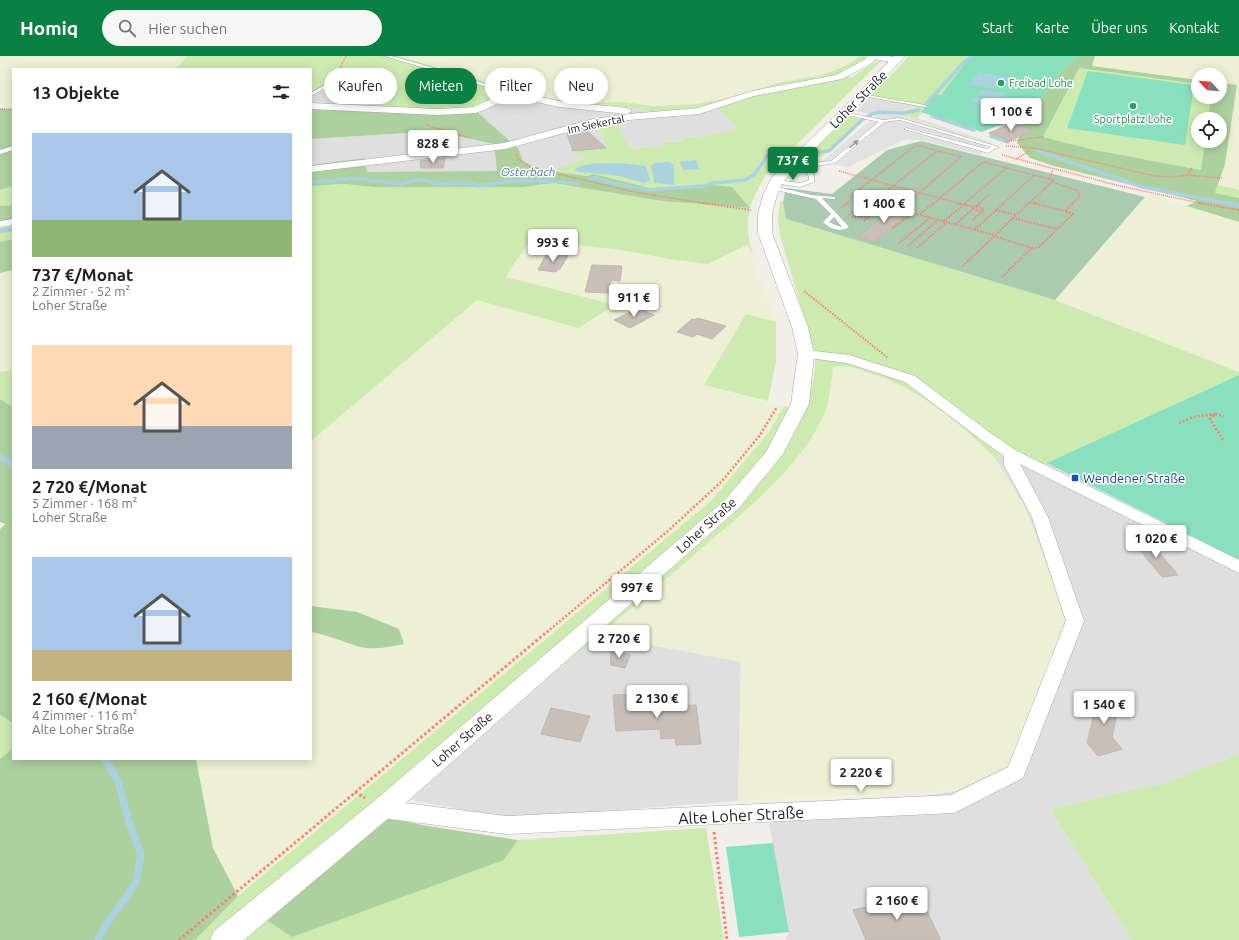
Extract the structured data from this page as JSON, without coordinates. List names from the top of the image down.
{
  "streets": {
    "street": ["Loher Straße", "Im Siekertal", "Alte Loher Straße"]
  },
  "crossings": [
    ["Loher Straße", "Alte Loher Straße"]
  ],
  "water": ["Osterbach"],
  "places": {
    "other": ["Freibad Lohe", "Sportplatz Lohe"],
    "transit": ["Wendener Straße"]
  },
  "north": "top left",
  "page": {
    "header": "Homiq",
    "search": "Hier suchen",
    "nav": [
      "Start",
      "Karte",
      "Über uns",
      "Kontakt"
    ],
    "chip": [
      "Kaufen",
      "Mieten",
      "Filter",
      "Neu"
    ],
    "heading": "13 Objekte",
    "price": [
      "1 100 €",
      "828 €",
      "737 €",
      "1 400 €",
      "993 €",
      "911 €",
      "1 020 €",
      "997 €",
      "2 720 €",
      "2 130 €",
      "1 540 €",
      "2 220 €",
      "2 160 €"
    ],
    "list": [
      {
        "name": "737 €/Monat",
        "note": "2 Zimmer · 52 m² · Loher Straße"
      },
      {
        "name": "2 720 €/Monat",
        "note": "5 Zimmer · 168 m² · Loher Straße"
      },
      {
        "name": "2 160 €/Monat",
        "note": "4 Zimmer · 116 m² · Alte Loher Straße"
      }
    ]
  }
}
